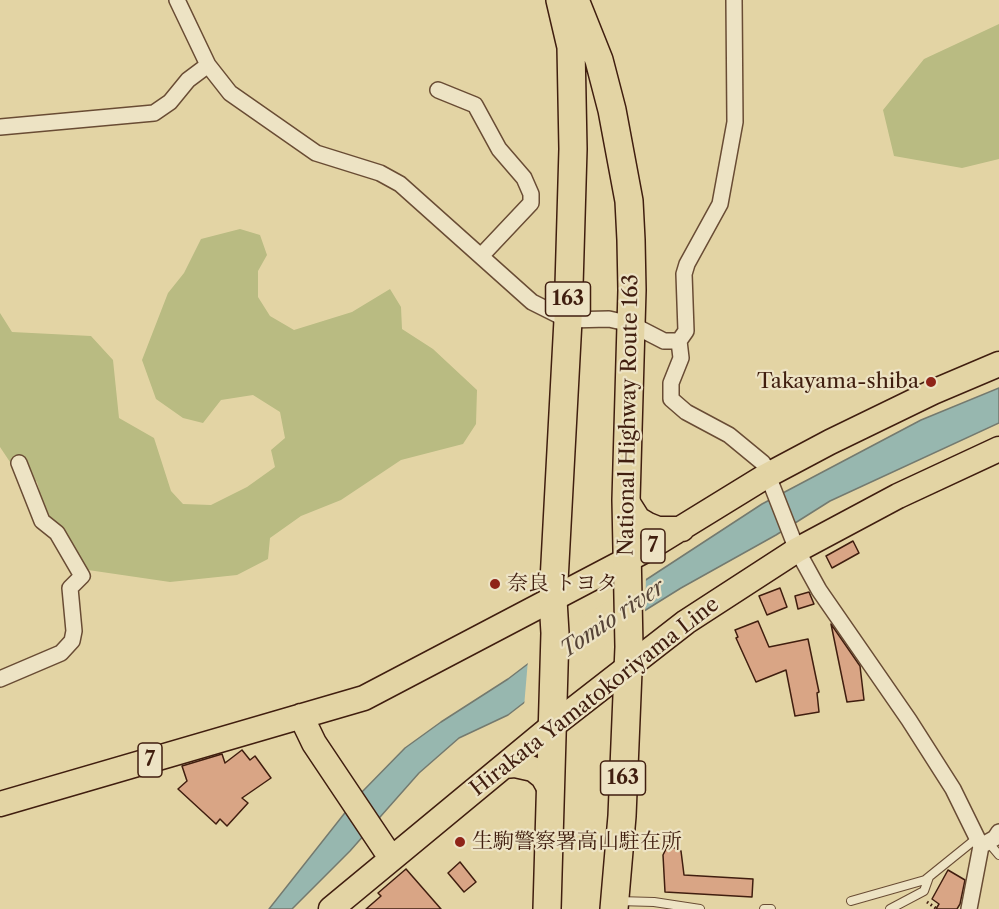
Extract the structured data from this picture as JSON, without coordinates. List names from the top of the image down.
{
  "streets": {
    "highway": ["163", "National Highway Route 163"],
    "main road": ["7", "Hirakata Yamatokoriyama Line"]
  },
  "crossings": [
    ["163", "7"],
    ["163", "Hirakata Yamatokoriyama Line"],
    ["National Highway Route 163", "7"],
    ["National Highway Route 163", "Hirakata Yamatokoriyama Line"]
  ],
  "water": ["Tomio river"],
  "places": ["Takayama-shiba", "奈良 トヨタ", "生駒警察署高山駐在所"]
}
